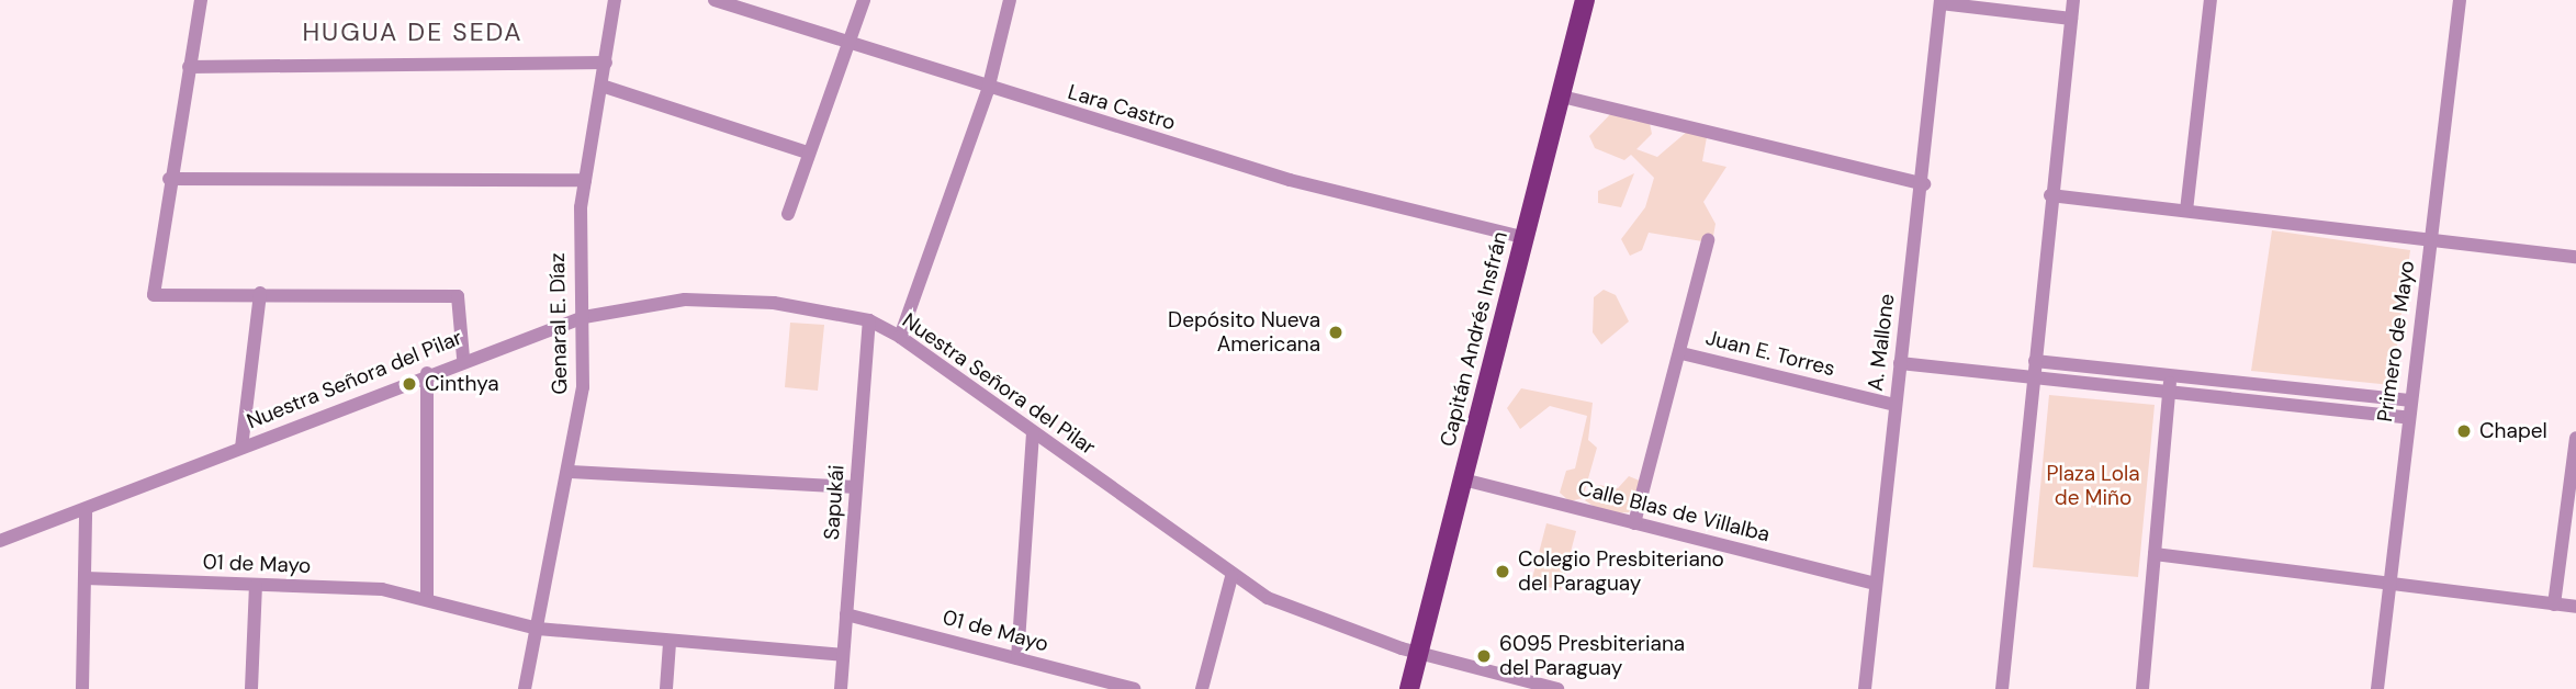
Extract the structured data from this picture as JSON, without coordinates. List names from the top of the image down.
{
  "streets": {
    "main road": ["Capitán Andrés Insfrán"],
    "street": [
      "Lara Castro",
      "Genaral E. Díaz",
      "Primero de Mayo",
      "A. Mallone",
      "Juan E. Torres",
      "Nuestra Señora del Pilar",
      "Sapukái",
      "Calle Blas de Villalba",
      "01 de Mayo"
    ]
  },
  "crossings": [
    ["Lara Castro", "Capitán Andrés Insfrán"],
    ["Genaral E. Díaz", "Nuestra Señora del Pilar"],
    ["Genaral E. Díaz", "01 de Mayo"],
    ["Capitán Andrés Insfrán", "Nuestra Señora del Pilar"],
    ["Capitán Andrés Insfrán", "Calle Blas de Villalba"],
    ["A. Mallone", "Juan E. Torres"],
    ["A. Mallone", "Calle Blas de Villalba"],
    ["Nuestra Señora del Pilar", "Sapukái"],
    ["Sapukái", "01 de Mayo"]
  ],
  "districts": ["HUGUA DE SEDA"],
  "parks": ["Plaza Lola de Miño"],
  "places": [
    "Depósito Nueva Americana",
    "Cinthya",
    "Chapel",
    "Colegio Presbiteriano del Paraguay",
    "6095 Presbiteriana del Paraguay"
  ]
}
